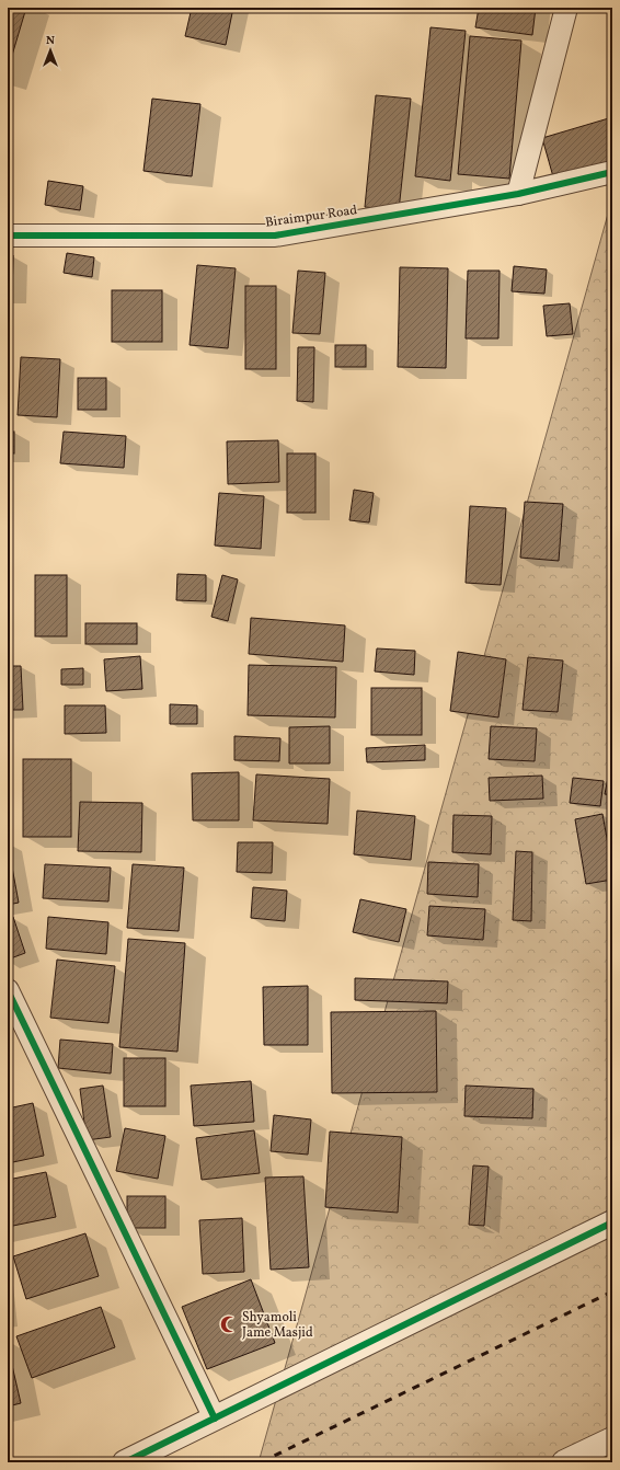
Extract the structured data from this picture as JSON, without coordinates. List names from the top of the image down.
{
  "streets": {
    "street": ["Biraimpur Road"]
  },
  "places": {
    "mosque": ["Shyamoli Jame Masjid"]
  },
  "north": "top"
}
